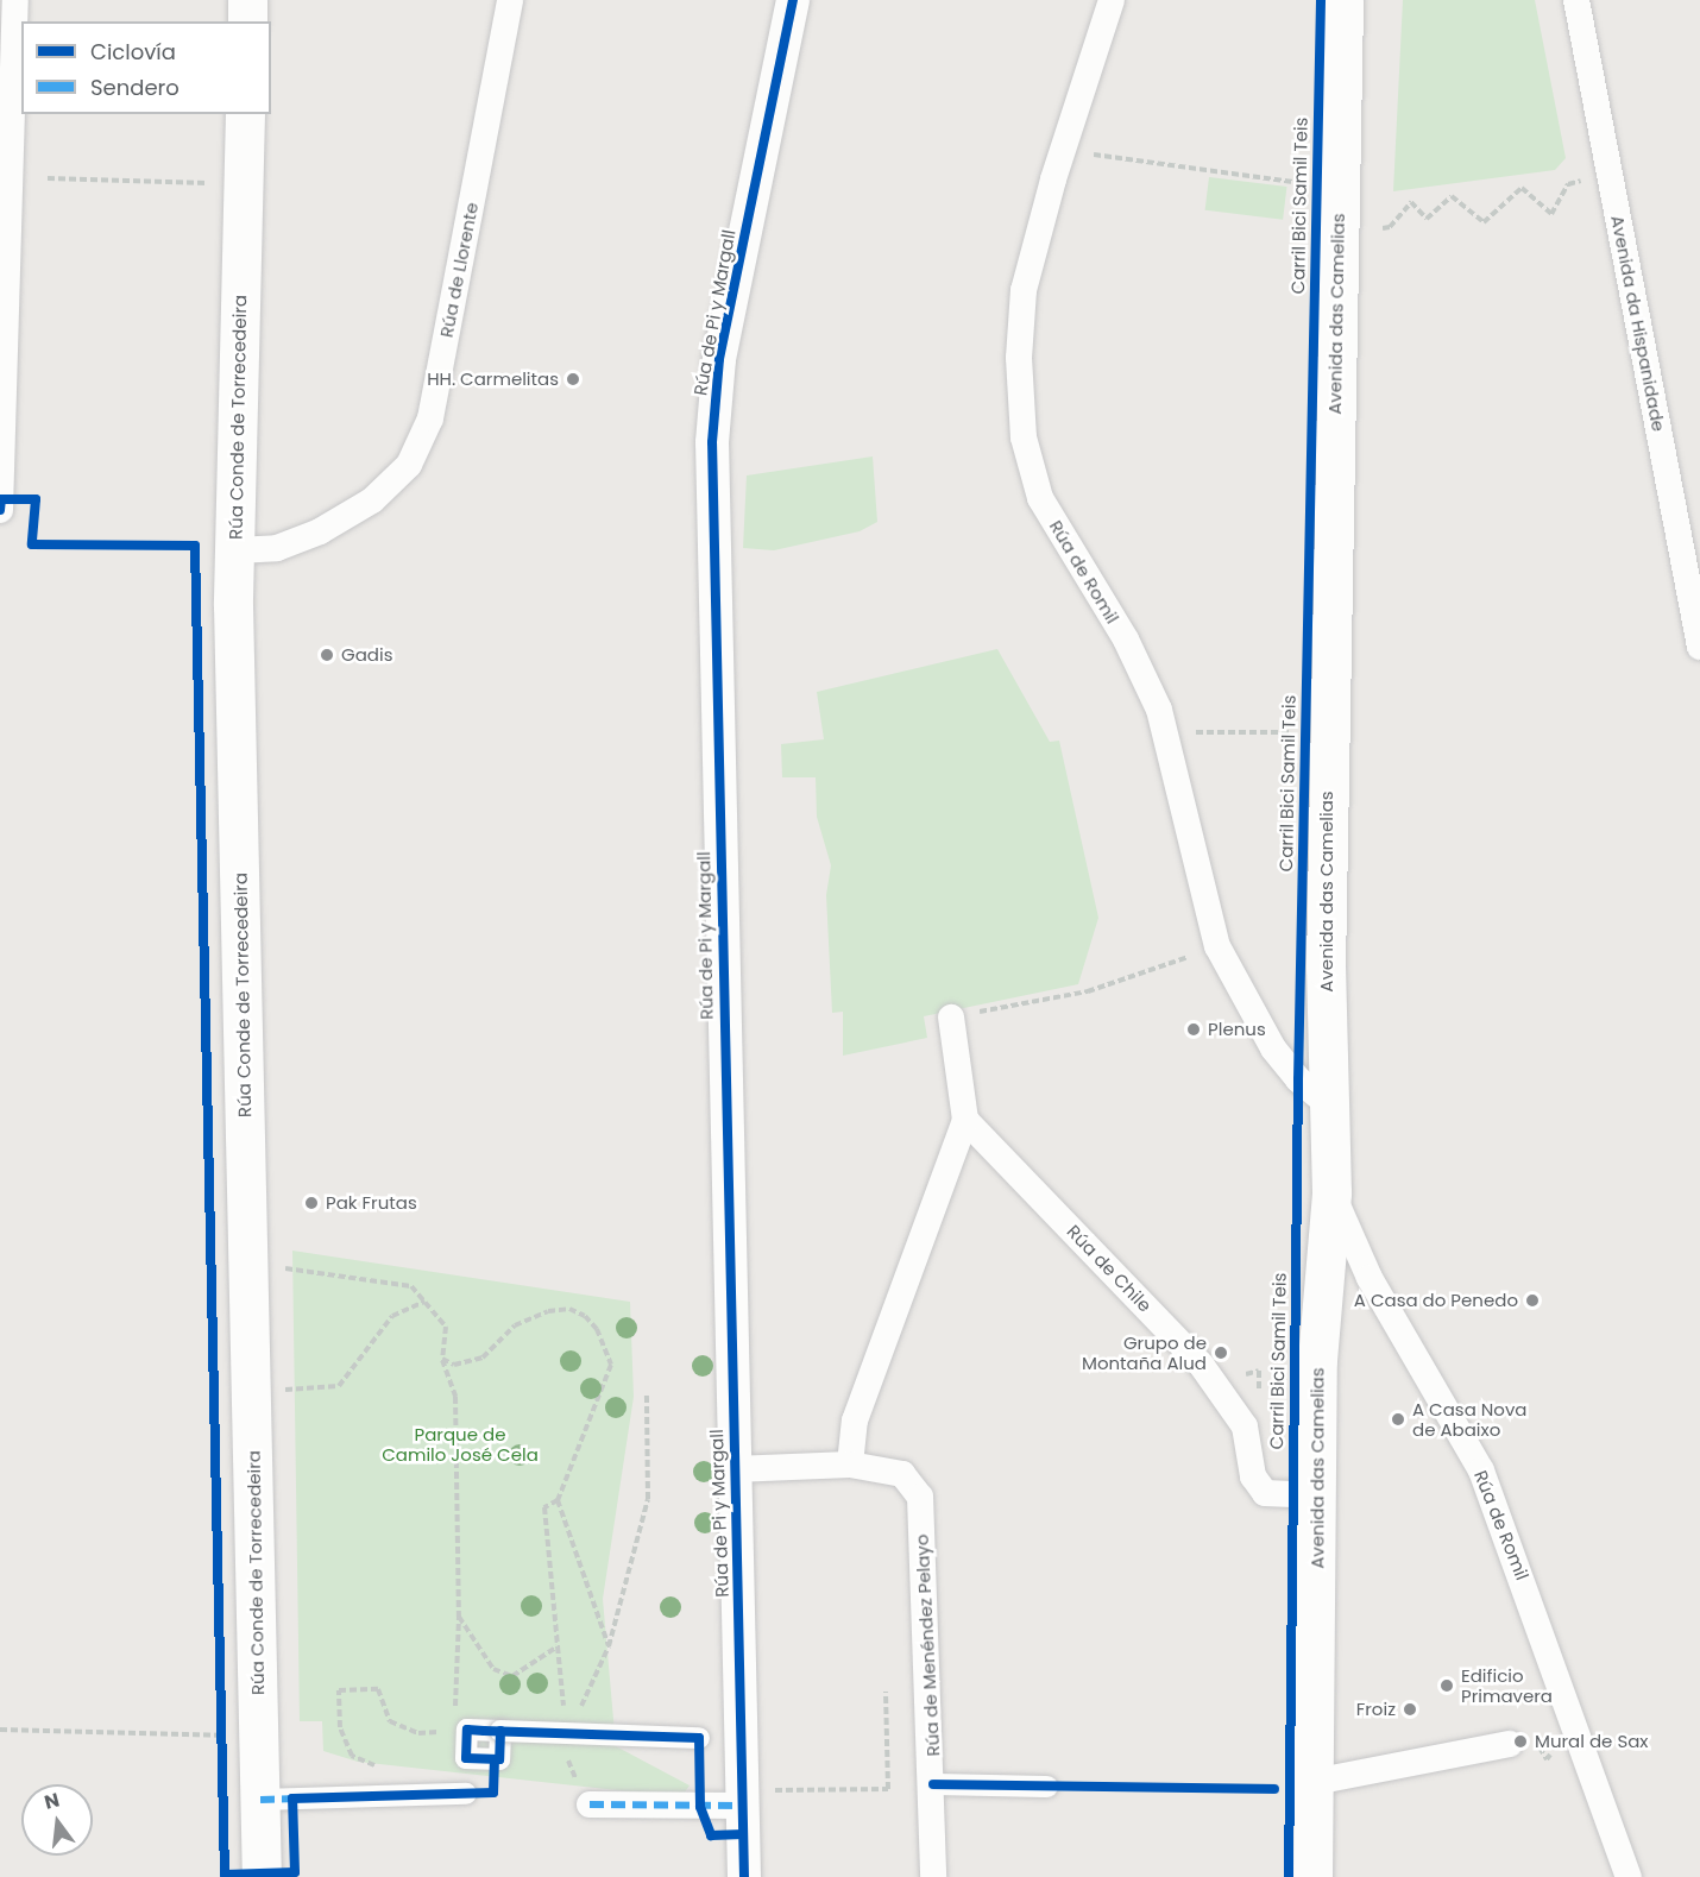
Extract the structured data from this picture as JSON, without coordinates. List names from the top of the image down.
{
  "streets": {
    "main road": ["Avenida das Camelias", "Rúa Conde de Torrecedeira"],
    "street": [
      "Rúa de Llorente",
      "Rúa de Pi y Margall",
      "Avenida da Hispanidade",
      "Rúa de Romil",
      "Rúa de Chile",
      "Rúa de Menéndez Pelayo"
    ],
    "cycle path": ["Carril Bici Samil Teis"]
  },
  "crossings": [
    ["Rúa de Llorente", "Rúa Conde de Torrecedeira"],
    ["Avenida das Camelias", "Rúa de Romil"],
    ["Avenida das Camelias", "Rúa de Chile"]
  ],
  "parks": ["Parque de Camilo José Cela"],
  "places": [
    "HH. Carmelitas",
    "Gadis",
    "Plenus",
    "Pak Frutas",
    "A Casa do Penedo",
    "Grupo de Montaña Alud",
    "A Casa Nova de Abaixo",
    "Edificio Primavera",
    "Froiz",
    "Mural de Sax"
  ],
  "legend": ["Ciclovía", "Sendero"],
  "north": "top"
}
